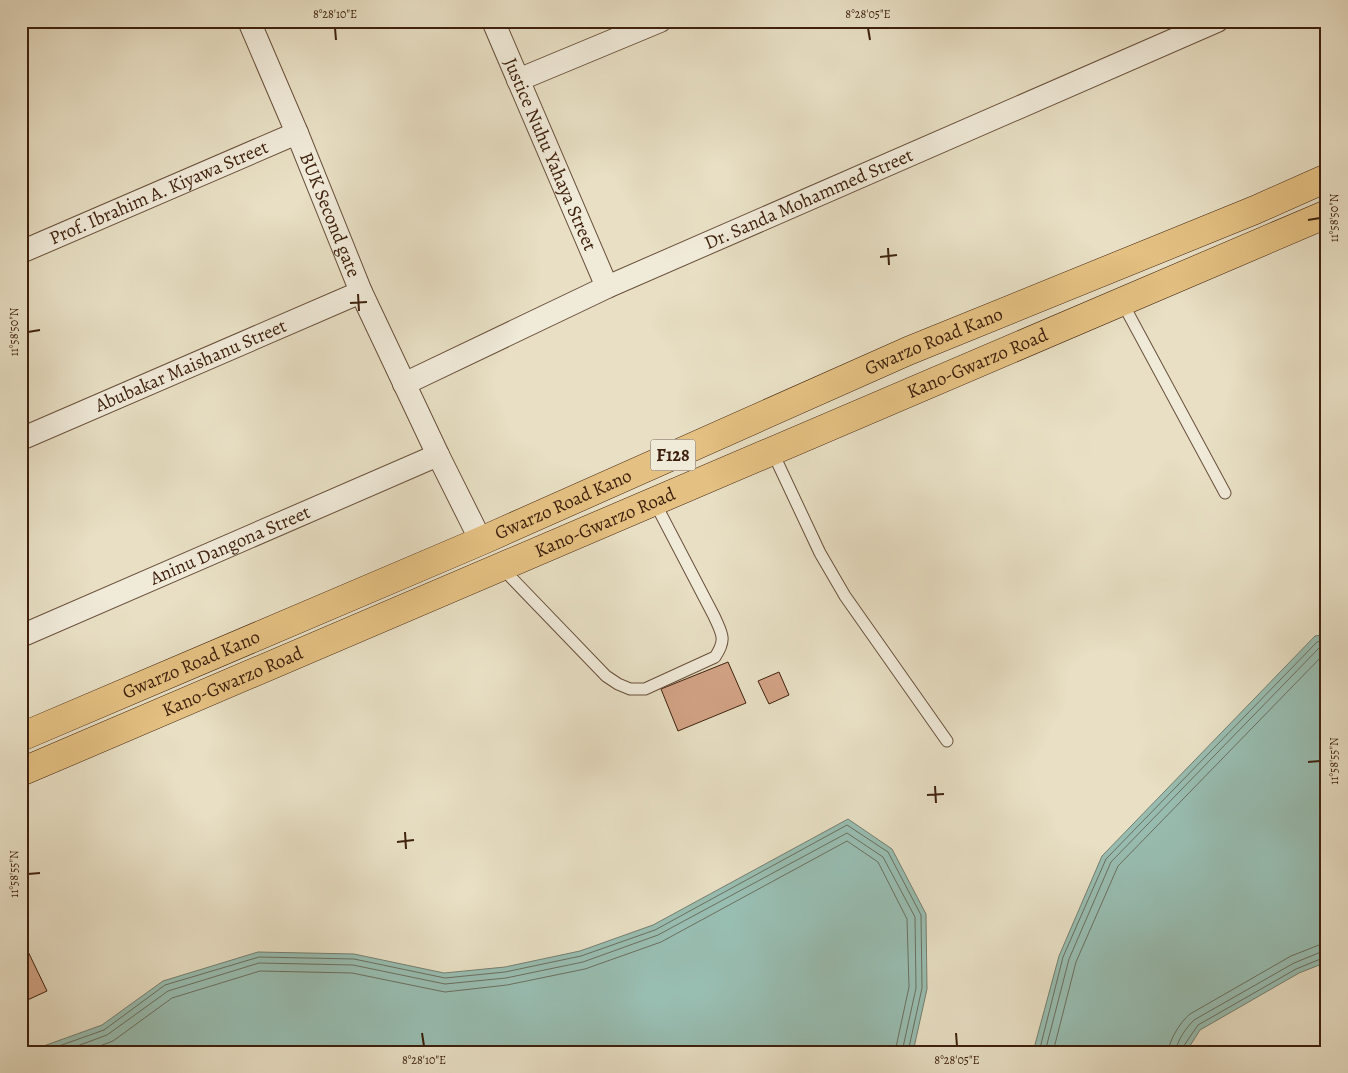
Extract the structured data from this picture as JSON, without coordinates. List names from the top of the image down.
{
  "streets": {
    "main road": ["Gwarzo Road Kano", "Kano-Gwarzo Road", "F128"],
    "street": [
      "Justice Nuhu Yahaya Street",
      "Prof. Ibrahim A. Kiyawa Street",
      "Dr. Sanda Mohammed Street",
      "BUK Second gate",
      "Abubakar Maishanu Street",
      "Aninu Dangona Street"
    ]
  },
  "crossings": [
    ["Justice Nuhu Yahaya Street", "Dr. Sanda Mohammed Street"],
    ["Prof. Ibrahim A. Kiyawa Street", "BUK Second gate"],
    ["Dr. Sanda Mohammed Street", "BUK Second gate"],
    ["BUK Second gate", "Gwarzo Road Kano"],
    ["BUK Second gate", "Abubakar Maishanu Street"],
    ["BUK Second gate", "Aninu Dangona Street"]
  ],
  "coordinates": [
    "8°28'10\"E",
    "8°28'05\"E",
    "11°58'50\"N",
    "11°58'55\"N"
  ]
}
